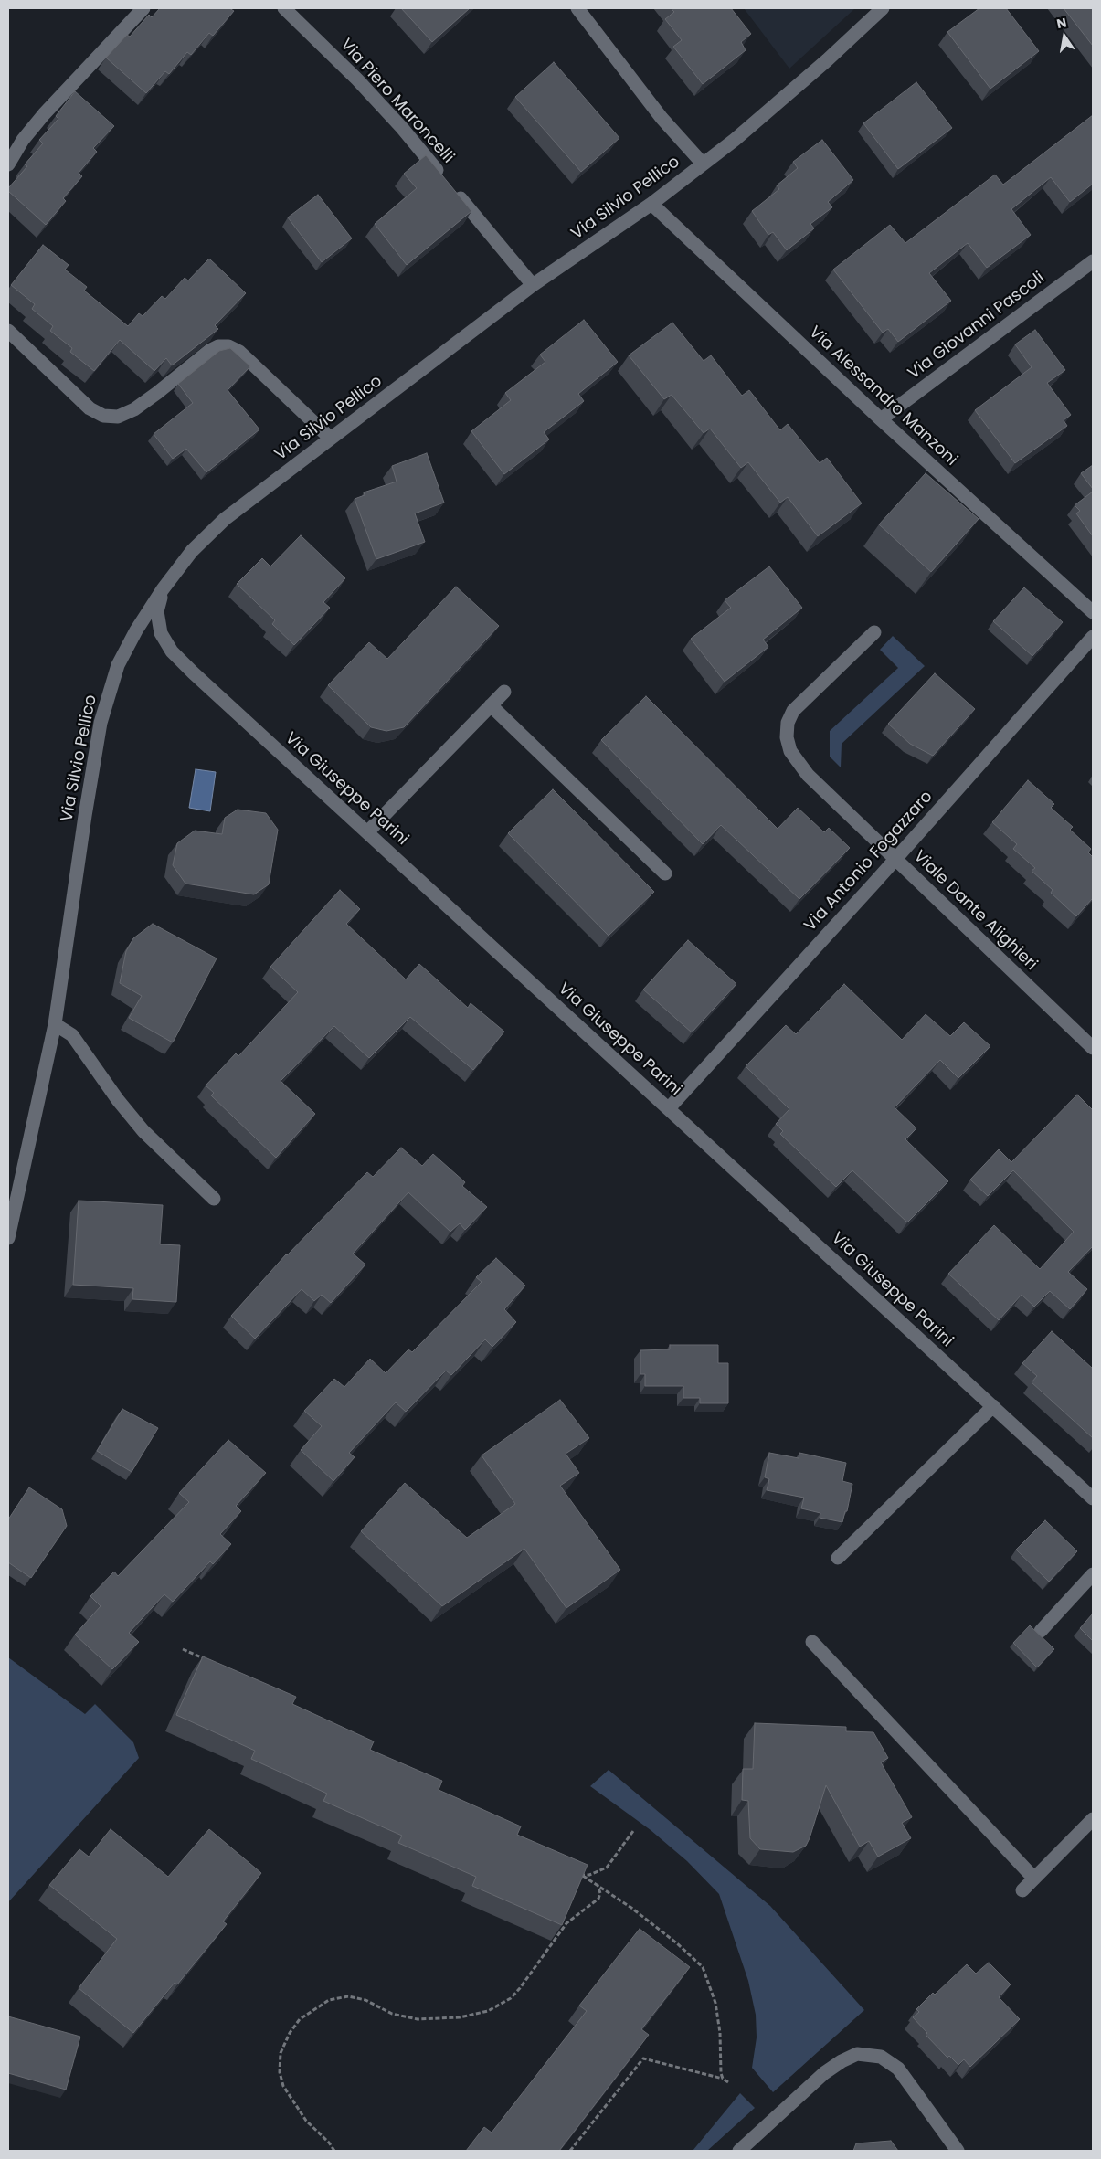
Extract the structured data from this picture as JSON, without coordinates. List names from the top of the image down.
{
  "streets": {
    "street": [
      "Via Piero Maroncelli",
      "Via Silvio Pellico",
      "Via Giovanni Pascoli",
      "Via Alessandro Manzoni",
      "Via Giuseppe Parini",
      "Via Antonio Fogazzaro",
      "Viale Dante Alighieri"
    ]
  },
  "crossings": [
    ["Via Silvio Pellico", "Via Alessandro Manzoni"],
    ["Via Silvio Pellico", "Via Giuseppe Parini"],
    ["Via Giovanni Pascoli", "Via Alessandro Manzoni"],
    ["Via Giuseppe Parini", "Via Antonio Fogazzaro"],
    ["Via Antonio Fogazzaro", "Viale Dante Alighieri"]
  ],
  "north": "top"
}
